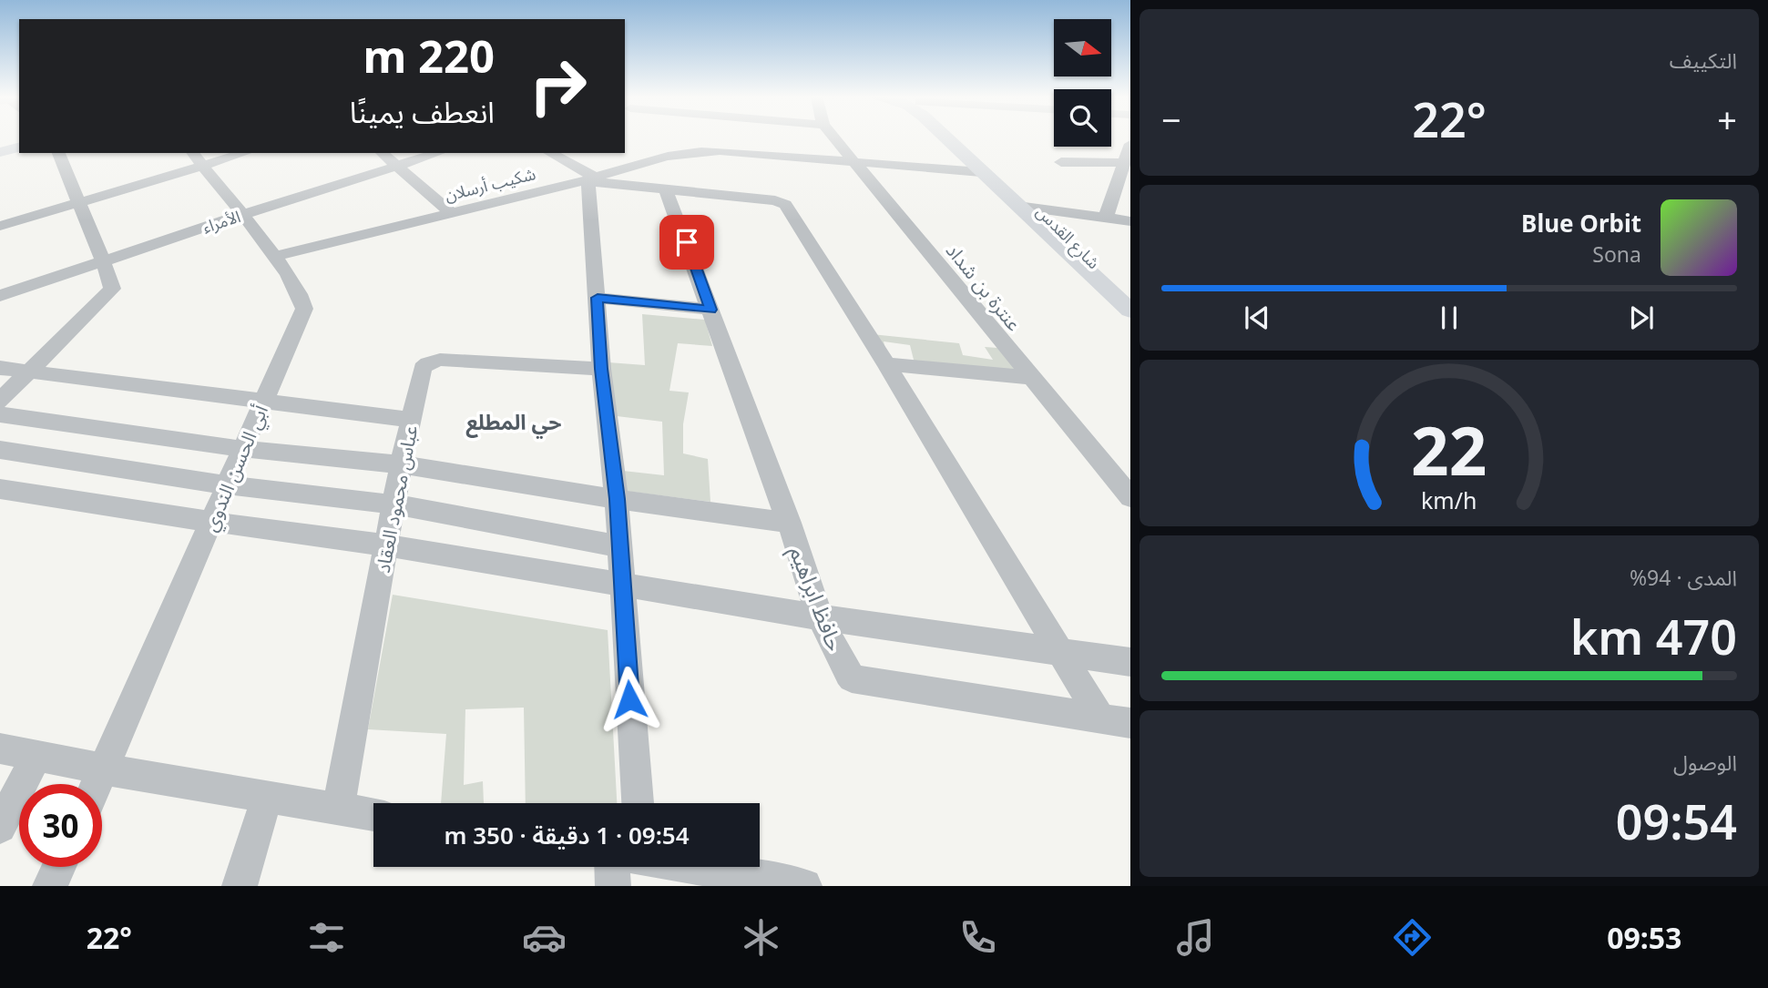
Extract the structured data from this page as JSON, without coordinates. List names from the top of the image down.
{
  "streets": {
    "main road": ["شارع القدس"],
    "street": [
      "شكيب أرسلان",
      "الأمراء",
      "عنترة بن شداد",
      "أبي الحسن الندوي",
      "عباس محمود العقاد",
      "حافظ ابراهيم"
    ]
  },
  "crossings": [
    ["شكيب أرسلان", "عنترة بن شداد"],
    ["شكيب أرسلان", "أبي الحسن الندوي"],
    ["الأمراء", "أبي الحسن الندوي"],
    ["أبي الحسن الندوي", "حافظ ابراهيم"],
    ["عباس محمود العقاد", "حافظ ابراهيم"]
  ],
  "districts": ["حي المطلع"],
  "north": "right",
  "page": {
    "tile": [
      "التكييف",
      ["المدى · 94%", "470 km"],
      ["الوصول", "09:54"]
    ],
    "turn": ["220 m", "انعطف يمينًا"],
    "heat": ["−", "22°", "+"],
    "song": ["Blue Orbit", "Sona"],
    "limit": "30",
    "trip": "09:54 · 1 دقيقة · 350 m",
    "tabs": ["09:53", "22°"],
    "gauge": ["22", "km/h"]
  }
}
